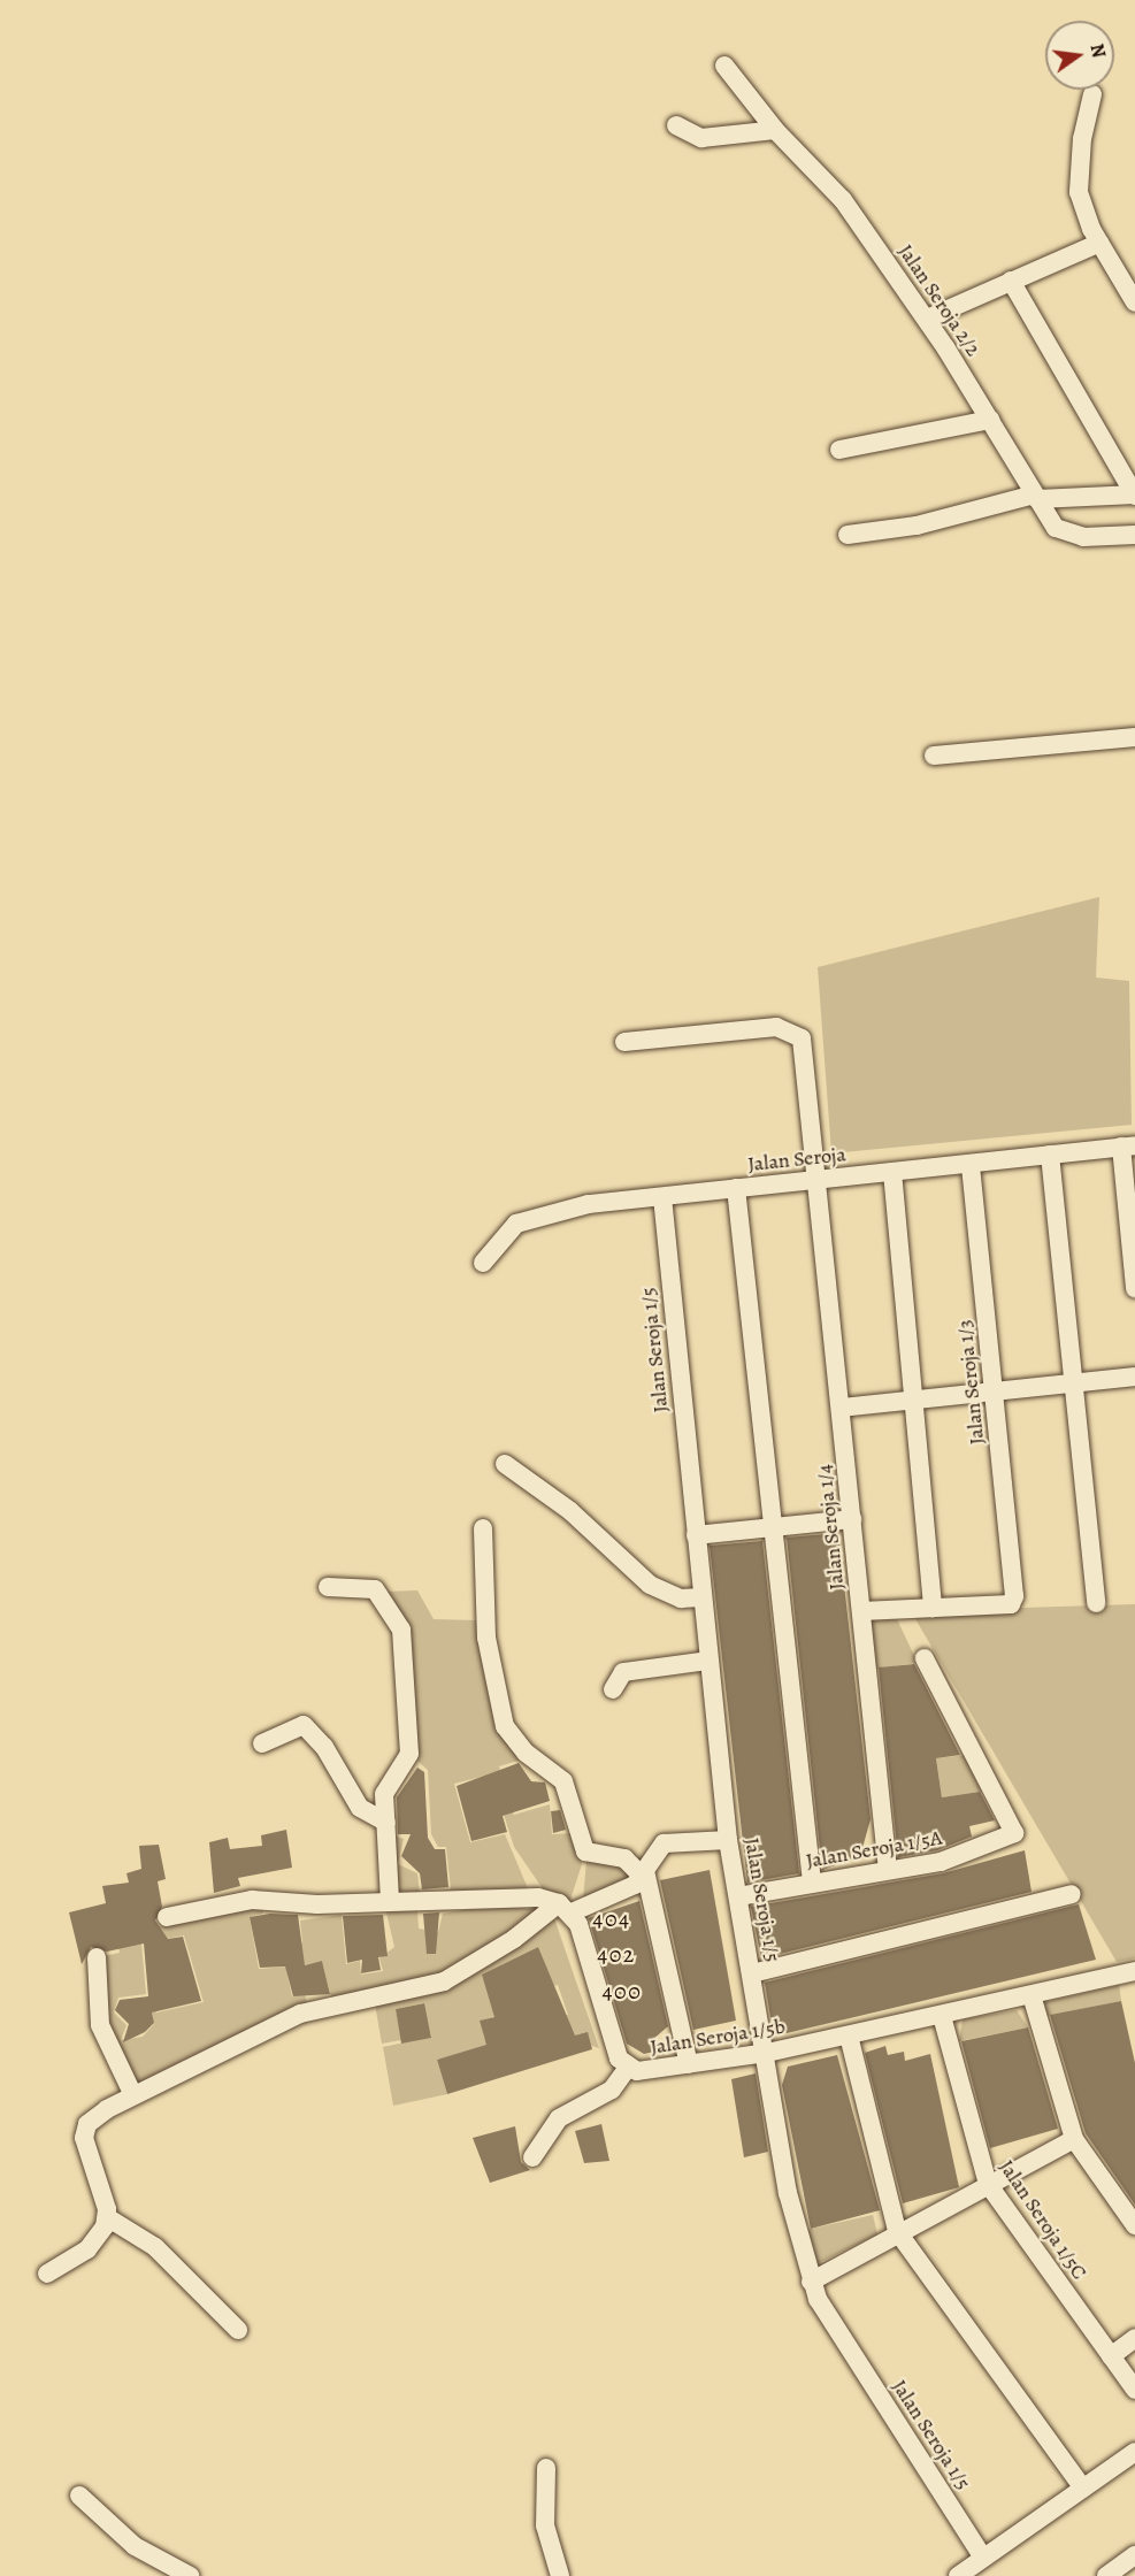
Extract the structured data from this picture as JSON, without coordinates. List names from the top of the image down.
{
  "streets": {
    "street": [
      "Jalan Seroja 2/2",
      "Jalan Seroja",
      "Jalan Seroja 1/5",
      "Jalan Seroja 1/3",
      "Jalan Seroja 1/4",
      "Jalan Seroja 1/5A",
      "Jalan Seroja 1/5b",
      "Jalan Seroja 1/5C"
    ]
  },
  "crossings": [
    ["Jalan Seroja", "Jalan Seroja 1/5"],
    ["Jalan Seroja", "Jalan Seroja 1/3"],
    ["Jalan Seroja", "Jalan Seroja 1/4"],
    ["Jalan Seroja 1/5", "Jalan Seroja 1/5A"],
    ["Jalan Seroja 1/5", "Jalan Seroja 1/5b"],
    ["Jalan Seroja 1/4", "Jalan Seroja 1/5A"],
    ["Jalan Seroja 1/5b", "Jalan Seroja 1/5C"]
  ],
  "districts": ["404", "402", "400"],
  "north": "right"
}
